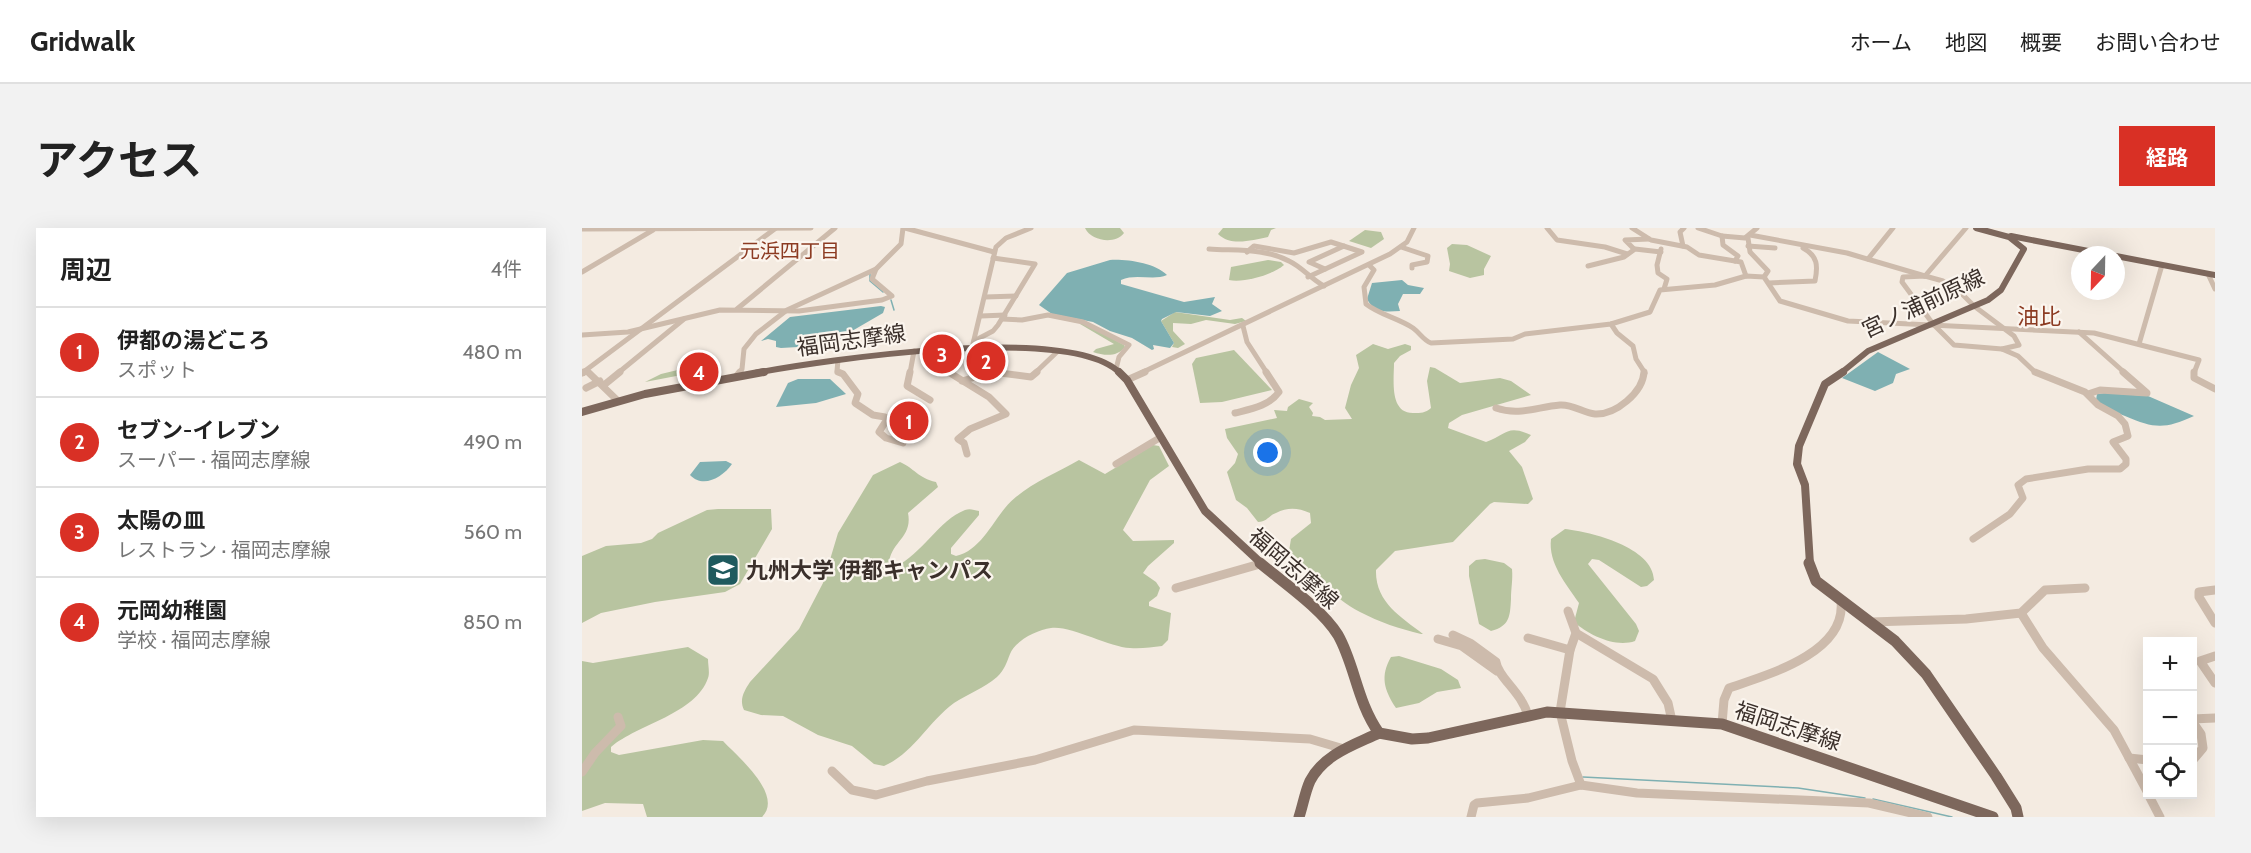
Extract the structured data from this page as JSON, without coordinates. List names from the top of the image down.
{
  "streets": {
    "main road": ["宮ノ浦前原線", "福岡志摩線"]
  },
  "districts": ["元浜四丁目", "油比"],
  "places": {
    "school or university": ["九州大学 伊都キャンパス"]
  },
  "north": "bottom",
  "page": {
    "header": "Gridwalk",
    "nav": [
      "ホーム",
      "地図",
      "概要",
      "お問い合わせ"
    ],
    "title": "アクセス",
    "buttons": "経路",
    "heading": ["周辺", "4件"],
    "list": [
      {
        "mark": "1",
        "name": "伊都の湯どころ",
        "note": "スポット",
        "value": "480 m"
      },
      {
        "mark": "2",
        "name": "セブン-イレブン",
        "note": "スーパー · 福岡志摩線",
        "value": "490 m"
      },
      {
        "mark": "3",
        "name": "太陽の皿",
        "note": "レストラン · 福岡志摩線",
        "value": "560 m"
      },
      {
        "mark": "4",
        "name": "元岡幼稚園",
        "note": "学校 · 福岡志摩線",
        "value": "850 m"
      }
    ],
    "pins": [
      "3",
      "2",
      "4",
      "1"
    ],
    "map_buttons": ["+", "−"]
  }
}
